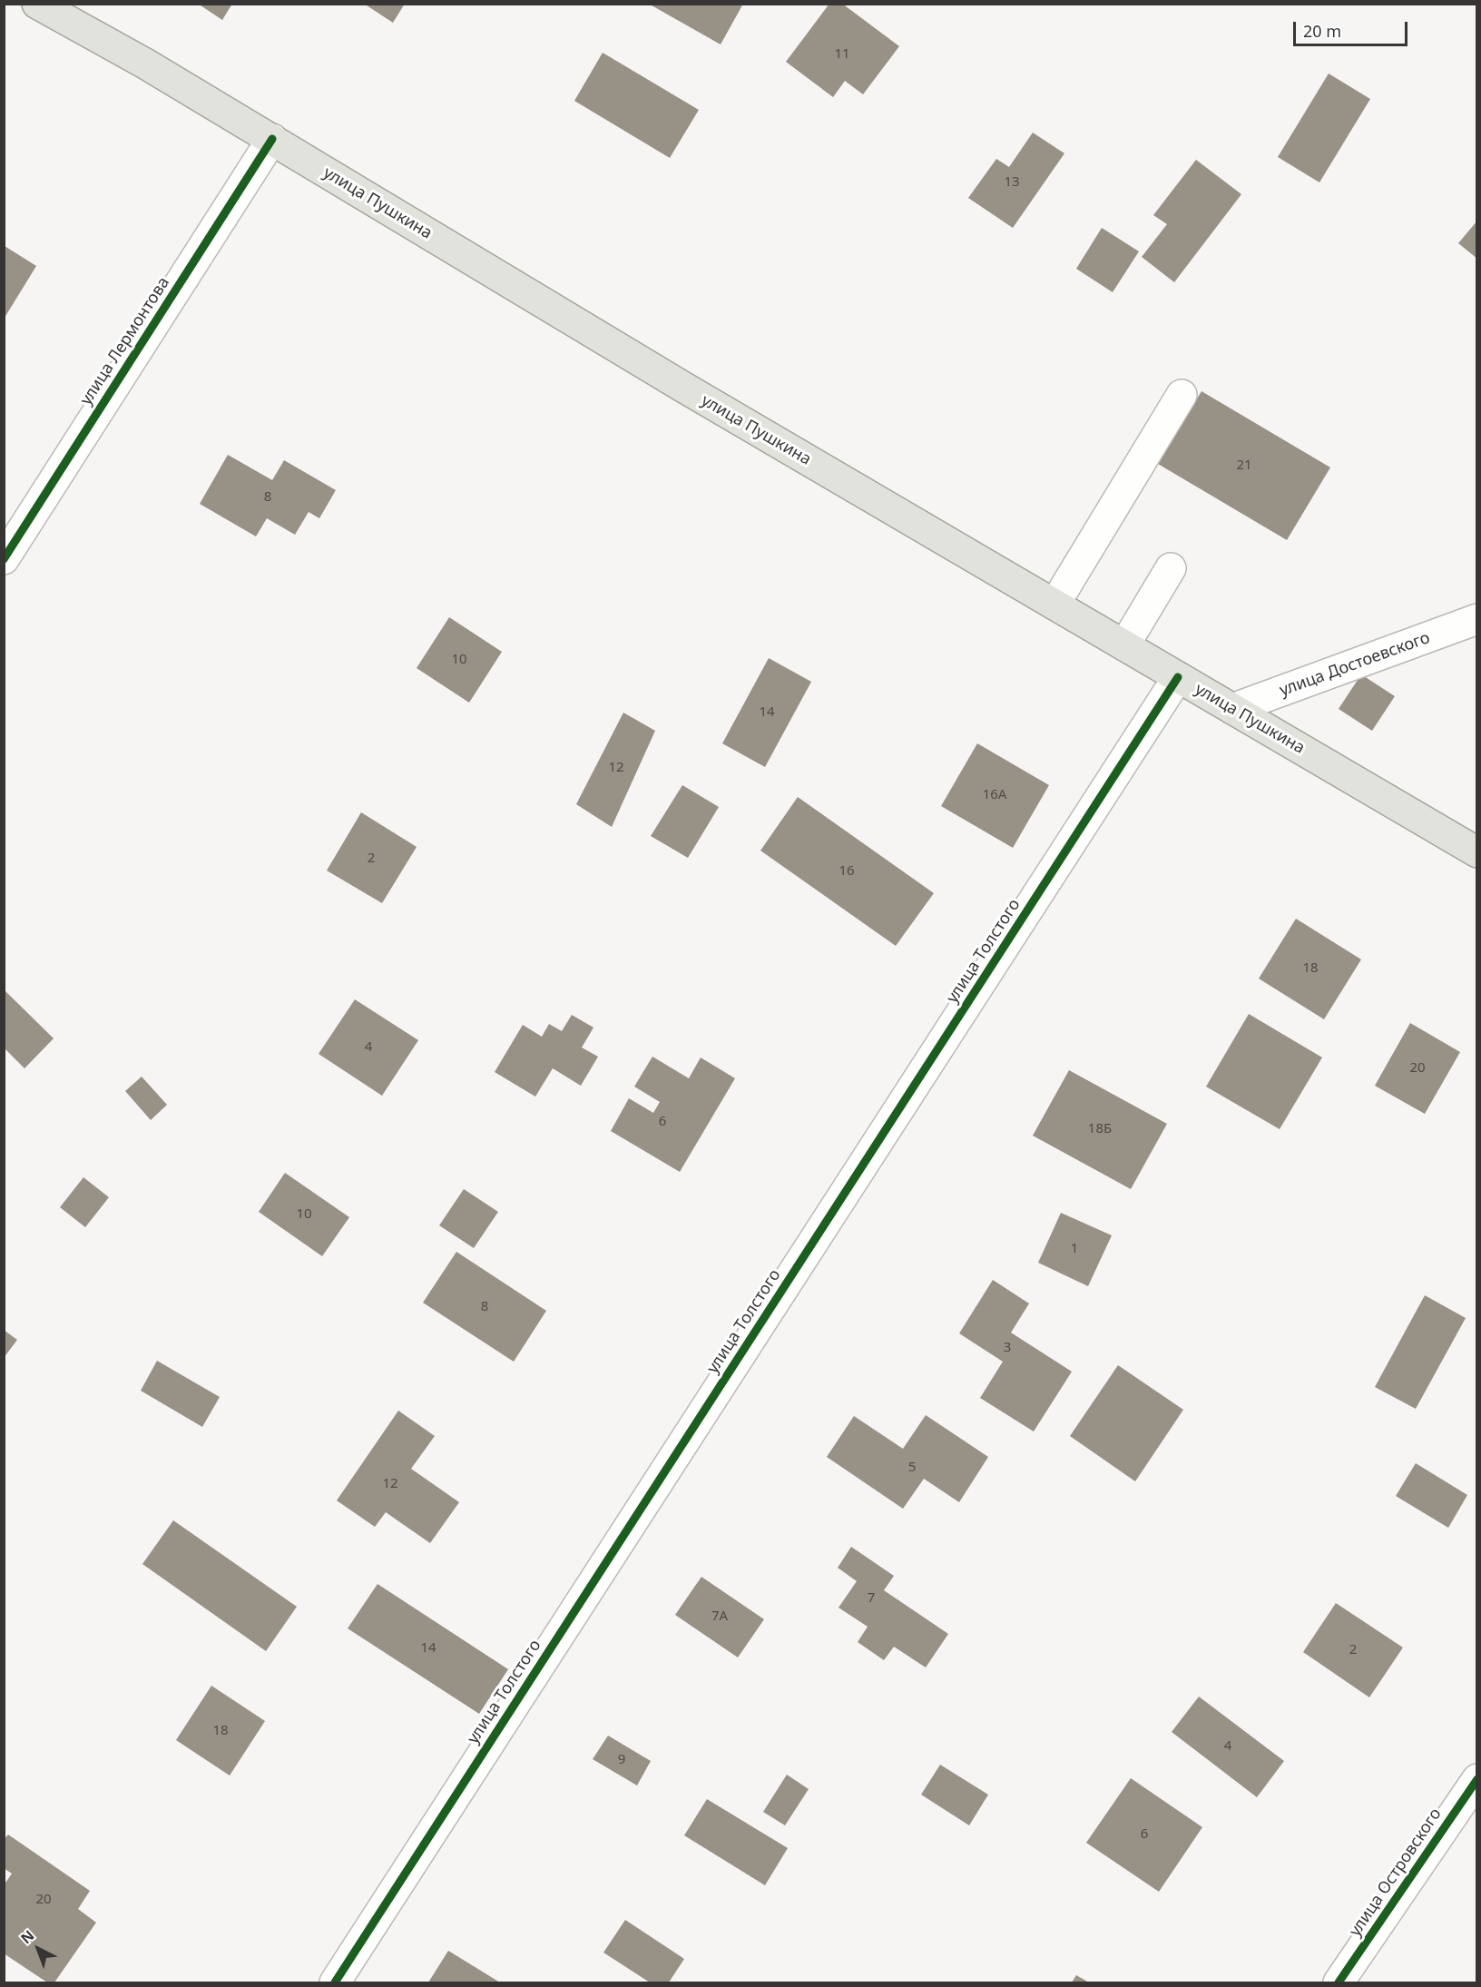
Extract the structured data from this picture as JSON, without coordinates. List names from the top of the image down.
{
  "streets": {
    "main road": ["улица Пушкина"],
    "street": [
      "улица Лермонтова",
      "улица Достоевского",
      "улица Толстого",
      "улица Островского"
    ]
  },
  "crossings": [
    ["улица Пушкина", "улица Лермонтова"],
    ["улица Пушкина", "улица Достоевского"],
    ["улица Пушкина", "улица Толстого"]
  ],
  "house_numbers": [
    "11",
    "13",
    "21",
    "8",
    "10",
    "14",
    "12",
    "16А",
    "2",
    "16",
    "18",
    "4",
    "20",
    "6",
    "18Б",
    "10",
    "1",
    "8",
    "3",
    "5",
    "12",
    "7",
    "7А",
    "14",
    "2",
    "18",
    "4",
    "9",
    "6",
    "20"
  ],
  "scale_bar": "20 m",
  "north": "top left"
}
